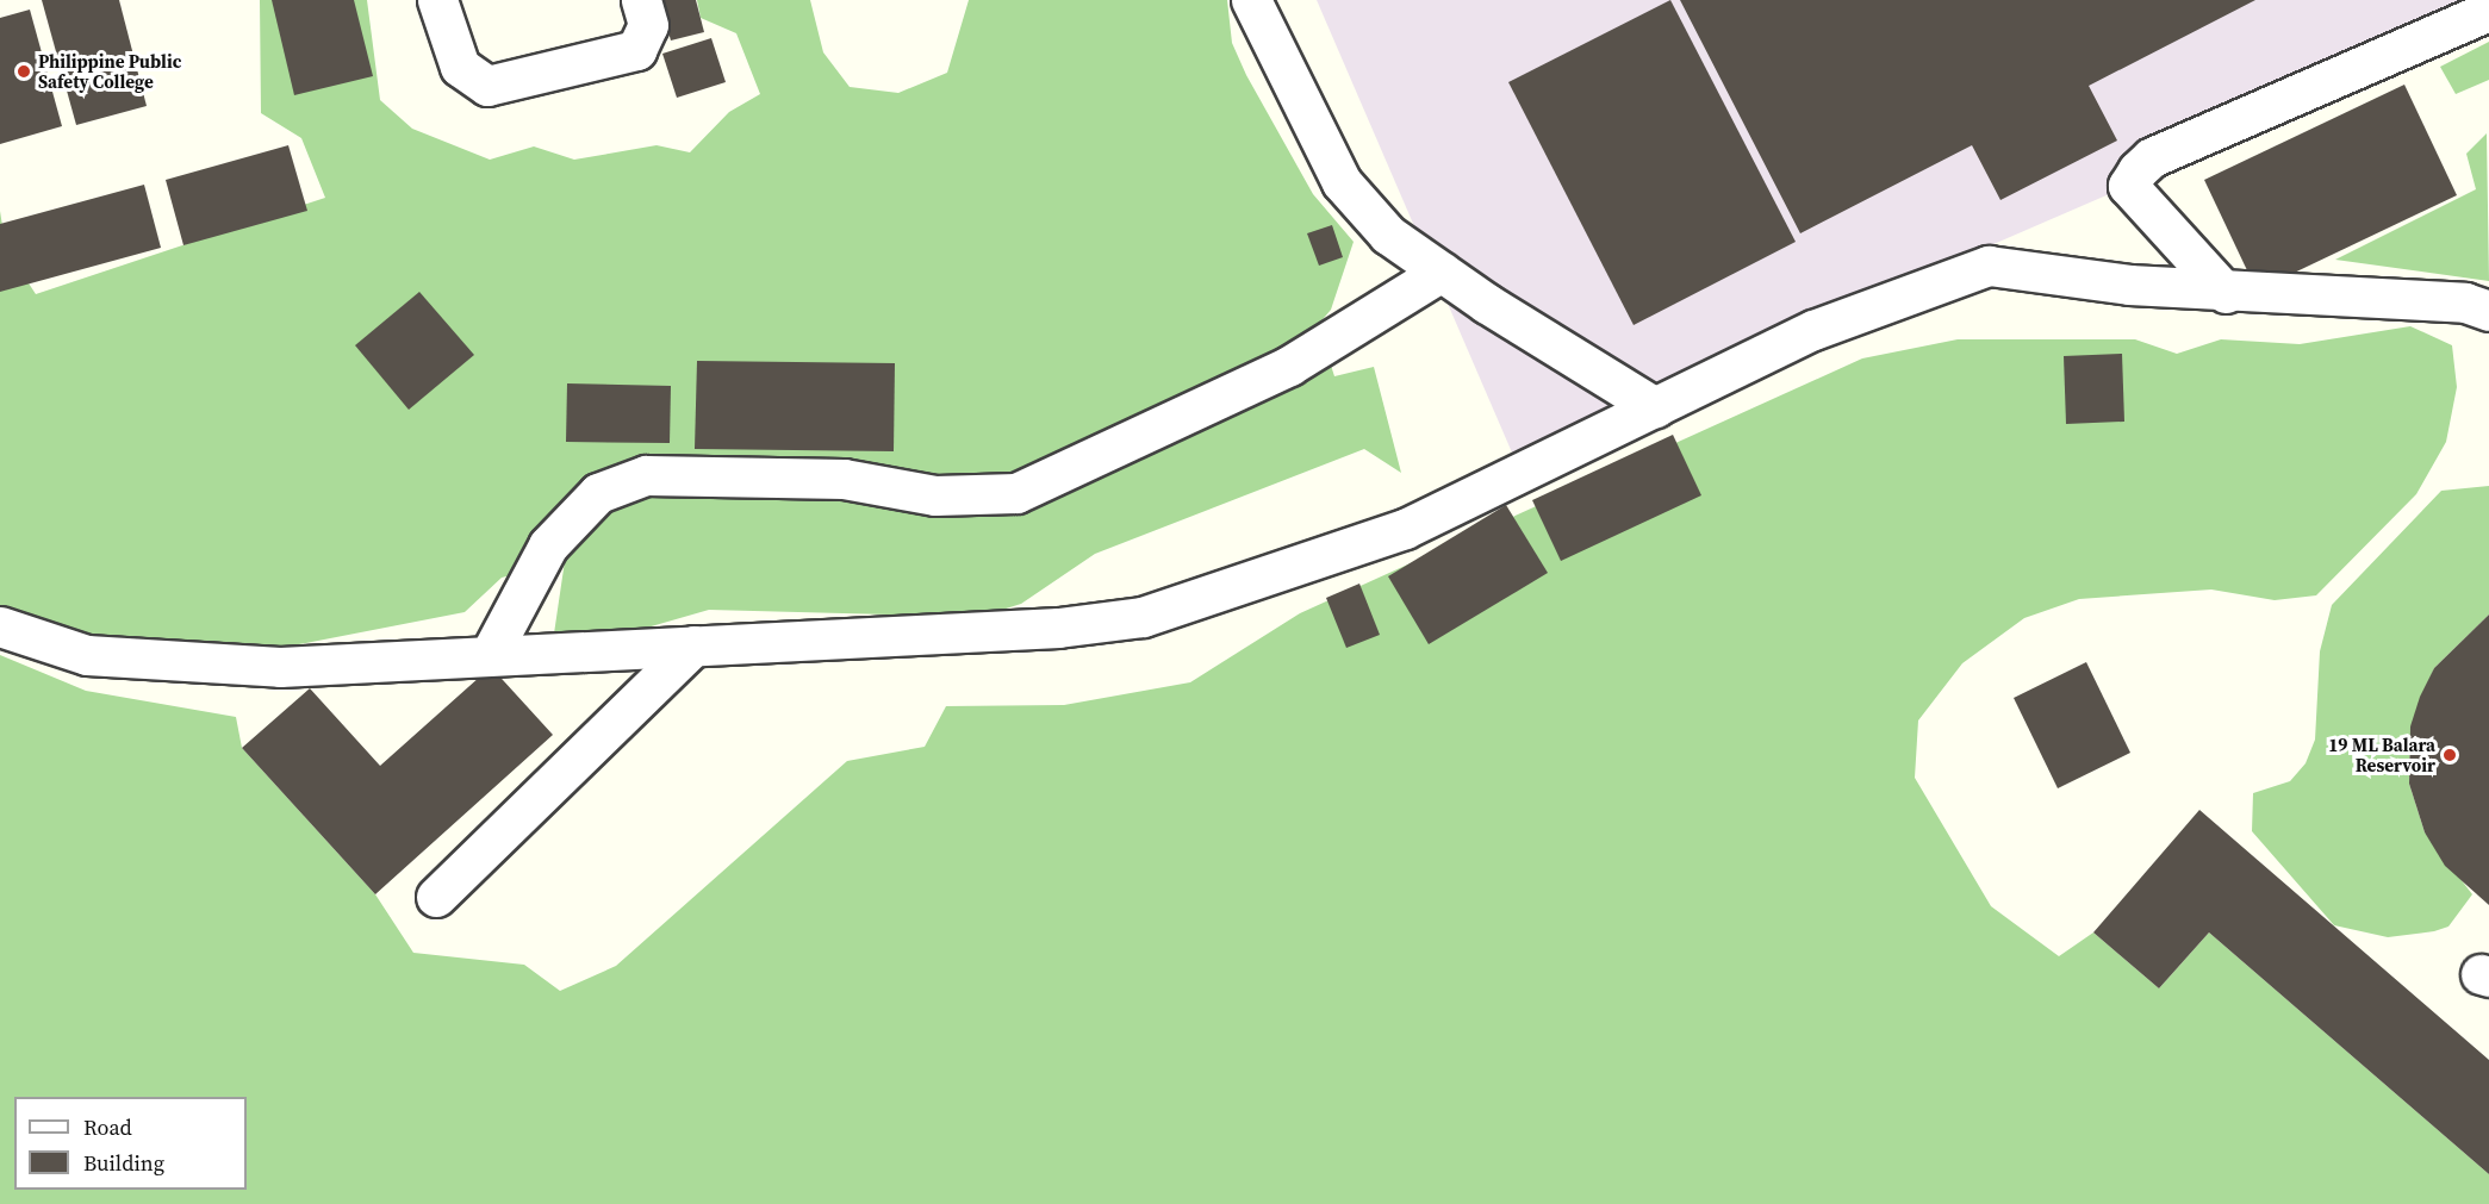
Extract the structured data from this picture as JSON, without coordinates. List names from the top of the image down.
{
  "places": ["Philippine Public Safety College", "19 ML Balara Reservoir"],
  "legend": ["Road", "Building"]
}
